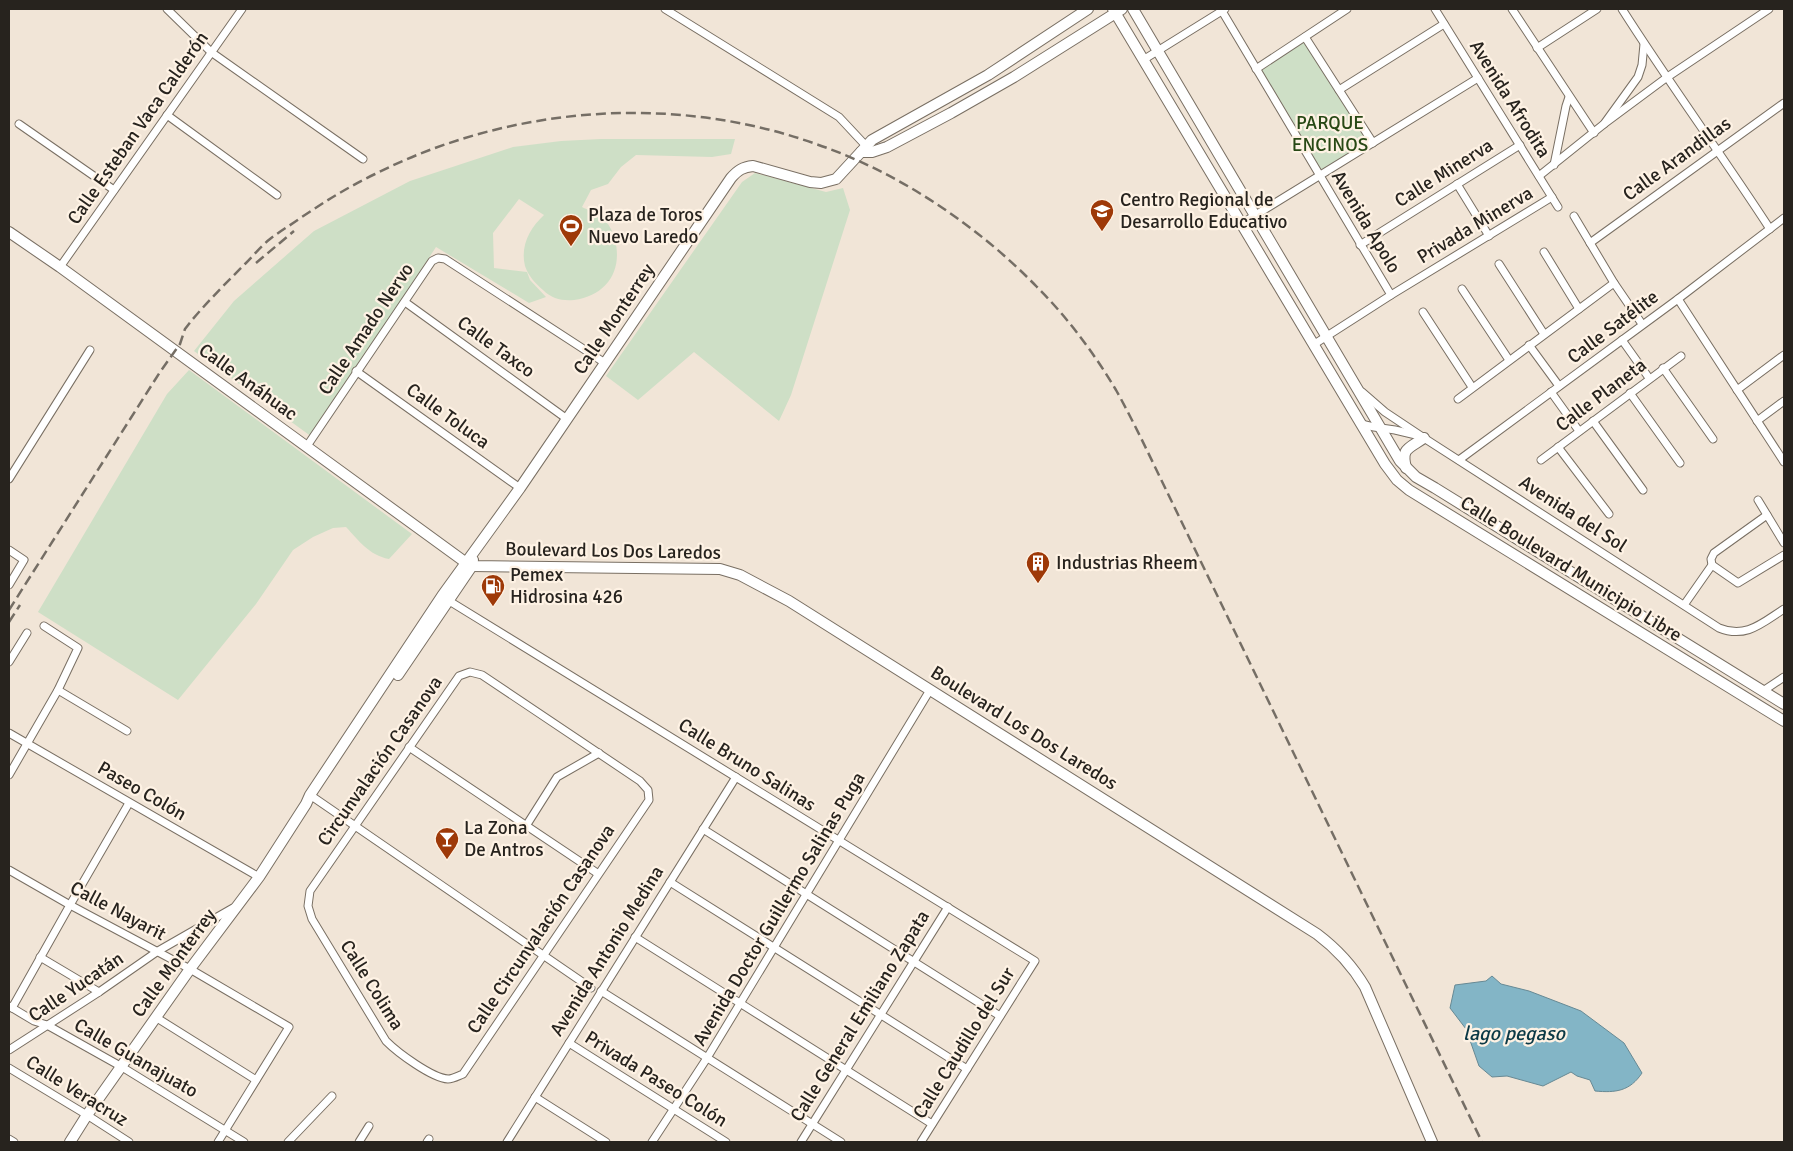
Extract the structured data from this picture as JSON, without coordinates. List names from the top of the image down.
{
  "streets": {
    "street": [
      "Avenida Afrodita",
      "Calle Esteban Vaca Calderón",
      "Calle Arandillas",
      "Calle Minerva",
      "Avenida Apolo",
      "Privada Minerva",
      "Calle Monterrey",
      "Calle Satélite",
      "Calle Amado Nervo",
      "Calle Taxco",
      "Calle Anáhuac",
      "Calle Planeta",
      "Calle Toluca",
      "Avenida del Sol",
      "Boulevard Los Dos Laredos",
      "Calle Boulevard Municipio Libre",
      "Circunvalación Casanova",
      "Calle Bruno Salinas",
      "Paseo Colón",
      "Avenida Doctor Guillermo Salinas Puga",
      "Calle Nayarit",
      "Calle Circunvalación Casanova",
      "Avenida Antonio Medina",
      "Calle Colima",
      "Calle Yucatán",
      "Calle General Emiliano Zapata",
      "Calle Caudillo del Sur",
      "Calle Guanajuato",
      "Privada Paseo Colón",
      "Calle Veracruz"
    ]
  },
  "crossings": [
    ["Avenida Afrodita", "Calle Minerva"],
    ["Avenida Afrodita", "Privada Minerva"],
    ["Calle Esteban Vaca Calderón", "Calle Anáhuac"],
    ["Calle Minerva", "Avenida Apolo"],
    ["Avenida Apolo", "Privada Minerva"],
    ["Privada Minerva", "Calle Boulevard Municipio Libre"],
    ["Calle Monterrey", "Calle Amado Nervo"],
    ["Calle Monterrey", "Calle Taxco"],
    ["Calle Monterrey", "Calle Anáhuac"],
    ["Calle Monterrey", "Calle Toluca"],
    ["Calle Monterrey", "Boulevard Los Dos Laredos"],
    ["Calle Monterrey", "Calle Bruno Salinas"],
    ["Calle Monterrey", "Paseo Colón"],
    ["Calle Monterrey", "Calle Nayarit"],
    ["Calle Monterrey", "Calle Yucatán"],
    ["Calle Monterrey", "Calle Guanajuato"],
    ["Calle Monterrey", "Calle Veracruz"],
    ["Calle Satélite", "Avenida del Sol"],
    ["Calle Amado Nervo", "Calle Taxco"],
    ["Calle Amado Nervo", "Calle Anáhuac"],
    ["Calle Amado Nervo", "Calle Toluca"],
    ["Calle Anáhuac", "Boulevard Los Dos Laredos"],
    ["Avenida del Sol", "Calle Boulevard Municipio Libre"],
    ["Boulevard Los Dos Laredos", "Avenida Doctor Guillermo Salinas Puga"],
    ["Circunvalación Casanova", "Calle Circunvalación Casanova"],
    ["Circunvalación Casanova", "Calle Colima"],
    ["Calle Bruno Salinas", "Avenida Doctor Guillermo Salinas Puga"],
    ["Calle Bruno Salinas", "Avenida Antonio Medina"],
    ["Calle Bruno Salinas", "Calle General Emiliano Zapata"],
    ["Calle Bruno Salinas", "Calle Caudillo del Sur"],
    ["Avenida Doctor Guillermo Salinas Puga", "Privada Paseo Colón"],
    ["Calle Nayarit", "Calle Yucatán"],
    ["Calle Circunvalación Casanova", "Calle Colima"],
    ["Avenida Antonio Medina", "Privada Paseo Colón"],
    ["Calle Yucatán", "Calle Guanajuato"]
  ],
  "water": ["lago pegaso"],
  "parks": ["PARQUE ENCINOS"],
  "places": {
    "school or university": ["Centro Regional de Desarrollo Educativo"],
    "sports": ["Plaza de Toros Nuevo Laredo"],
    "building": ["Industrias Rheem"],
    "fuel station": ["Pemex Hidrosina 426"],
    "bar": ["La Zona De Antros"]
  }
}
